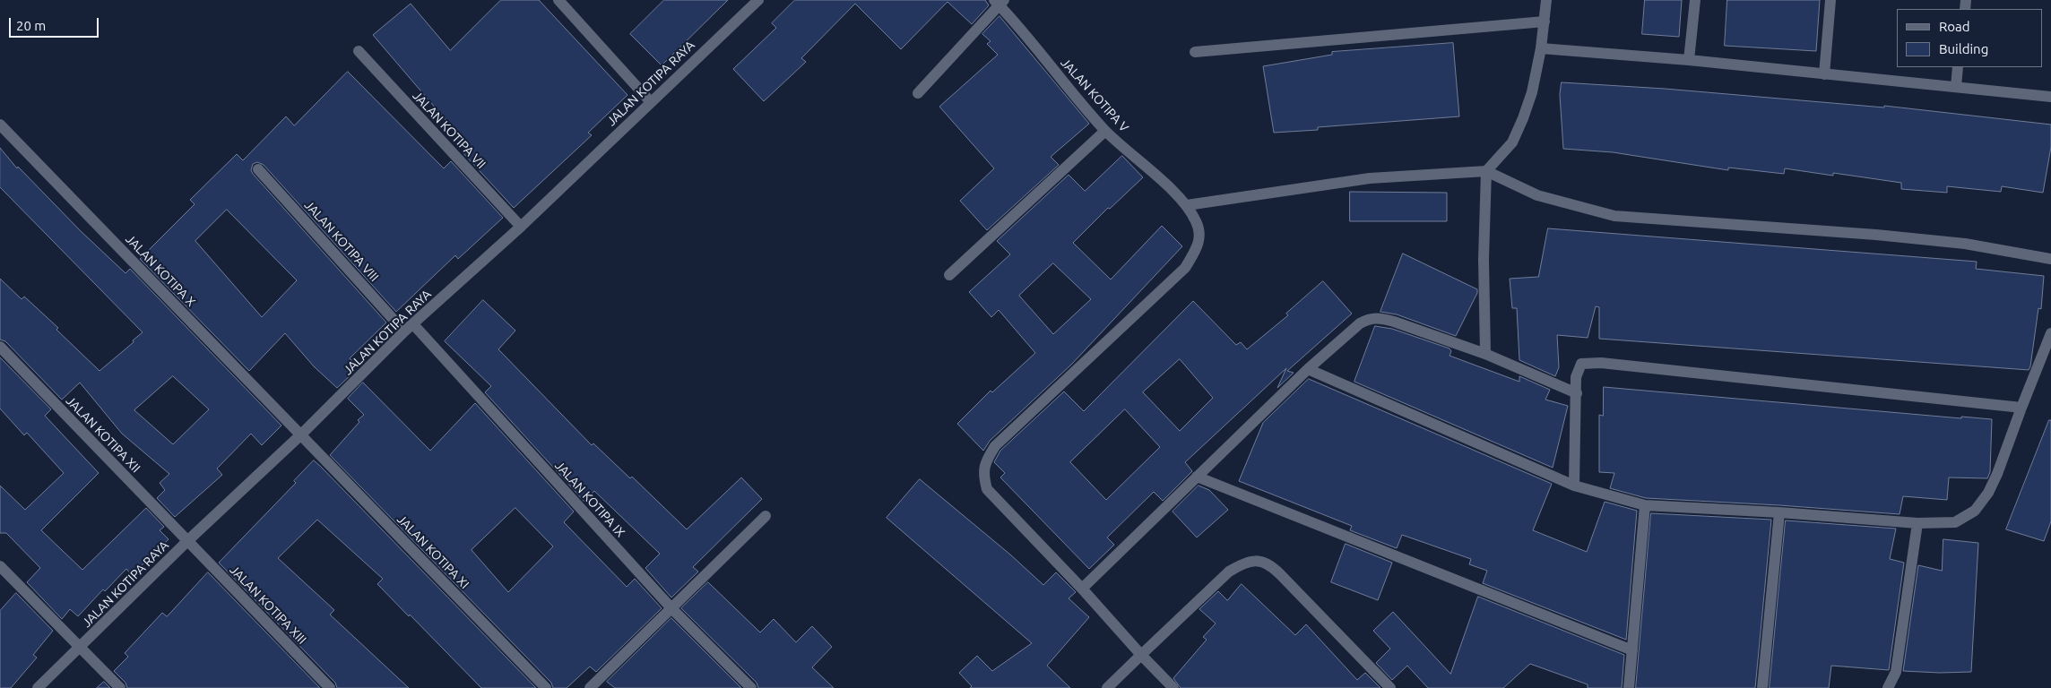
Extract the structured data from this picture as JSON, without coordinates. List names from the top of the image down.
{
  "streets": {
    "street": [
      "JALAN KOTIPA RAYA",
      "JALAN KOTIPA V",
      "JALAN KOTIPA VII",
      "JALAN KOTIPA VIII",
      "JALAN KOTIPA X",
      "JALAN KOTIPA XII",
      "JALAN KOTIPA IX",
      "JALAN KOTIPA XI",
      "JALAN KOTIPA XIII"
    ]
  },
  "crossings": [
    ["JALAN KOTIPA RAYA", "JALAN KOTIPA VII"],
    ["JALAN KOTIPA RAYA", "JALAN KOTIPA VIII"],
    ["JALAN KOTIPA RAYA", "JALAN KOTIPA X"],
    ["JALAN KOTIPA RAYA", "JALAN KOTIPA XII"],
    ["JALAN KOTIPA RAYA", "JALAN KOTIPA IX"],
    ["JALAN KOTIPA RAYA", "JALAN KOTIPA XI"],
    ["JALAN KOTIPA RAYA", "JALAN KOTIPA XIII"],
    ["JALAN KOTIPA X", "JALAN KOTIPA XI"],
    ["JALAN KOTIPA XII", "JALAN KOTIPA XIII"]
  ],
  "legend": ["Road", "Building"],
  "scale_bar": "20 m"
}
